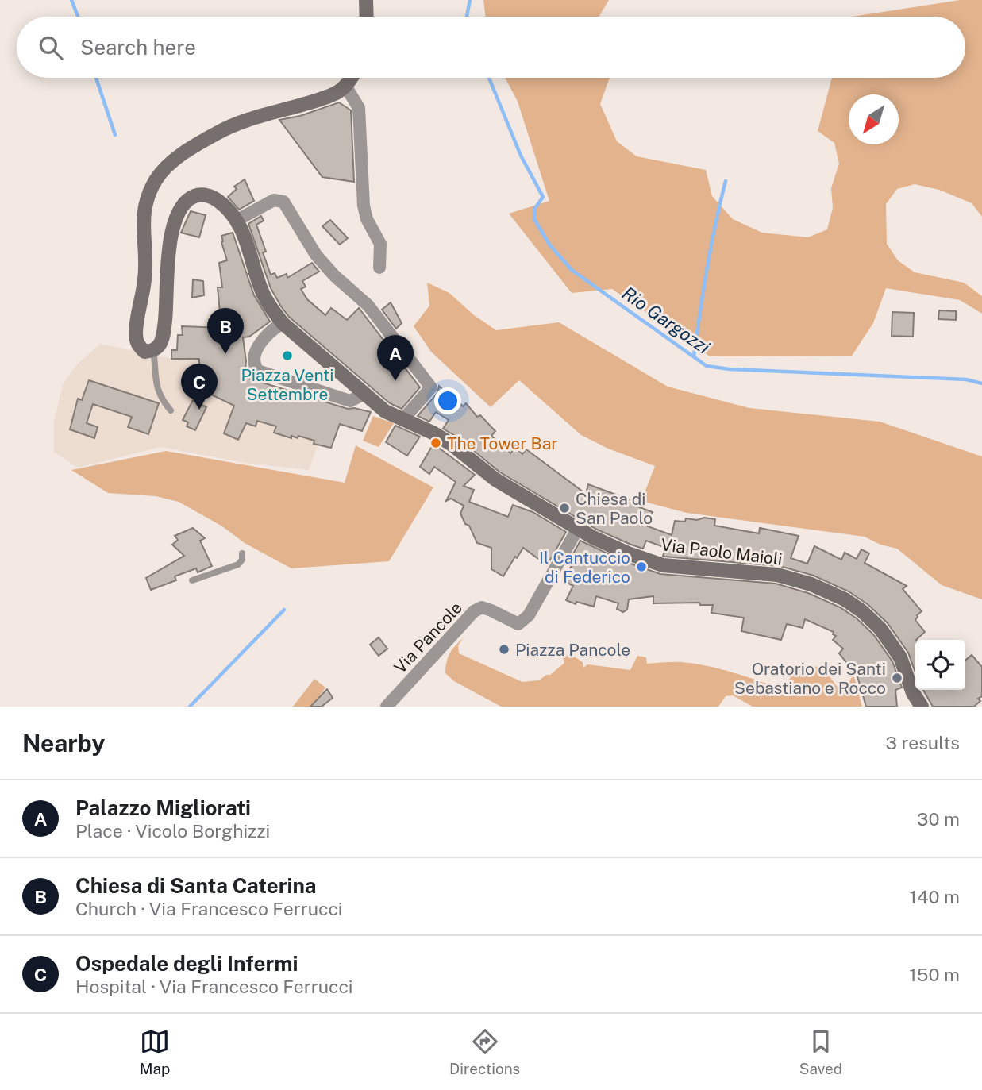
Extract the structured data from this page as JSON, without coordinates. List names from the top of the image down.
{
  "streets": {
    "street": ["Via Paolo Maioli", "Via Pancole"]
  },
  "crossings": [
    ["Via Paolo Maioli", "Via Pancole"]
  ],
  "water": ["Rio Gargozzi"],
  "places": [
    "Piazza Venti Settembre",
    "The Tower Bar",
    "Chiesa di San Paolo",
    "Il Cantuccio di Federico",
    "Piazza Pancole",
    "Oratorio dei Santi Sebastiano e Rocco"
  ],
  "north": "bottom left",
  "page": {
    "search": "Search here",
    "pins": ["B", "A", "C"],
    "heading": ["Nearby", "3 results"],
    "list": [
      {
        "mark": "A",
        "name": "Palazzo Migliorati",
        "note": "Place · Vicolo Borghizzi",
        "value": "30 m"
      },
      {
        "mark": "B",
        "name": "Chiesa di Santa Caterina",
        "note": "Church · Via Francesco Ferrucci",
        "value": "140 m"
      },
      {
        "mark": "C",
        "name": "Ospedale degli Infermi",
        "note": "Hospital · Via Francesco Ferrucci",
        "value": "150 m"
      }
    ],
    "nav": ["Map", "Directions", "Saved"]
  }
}
